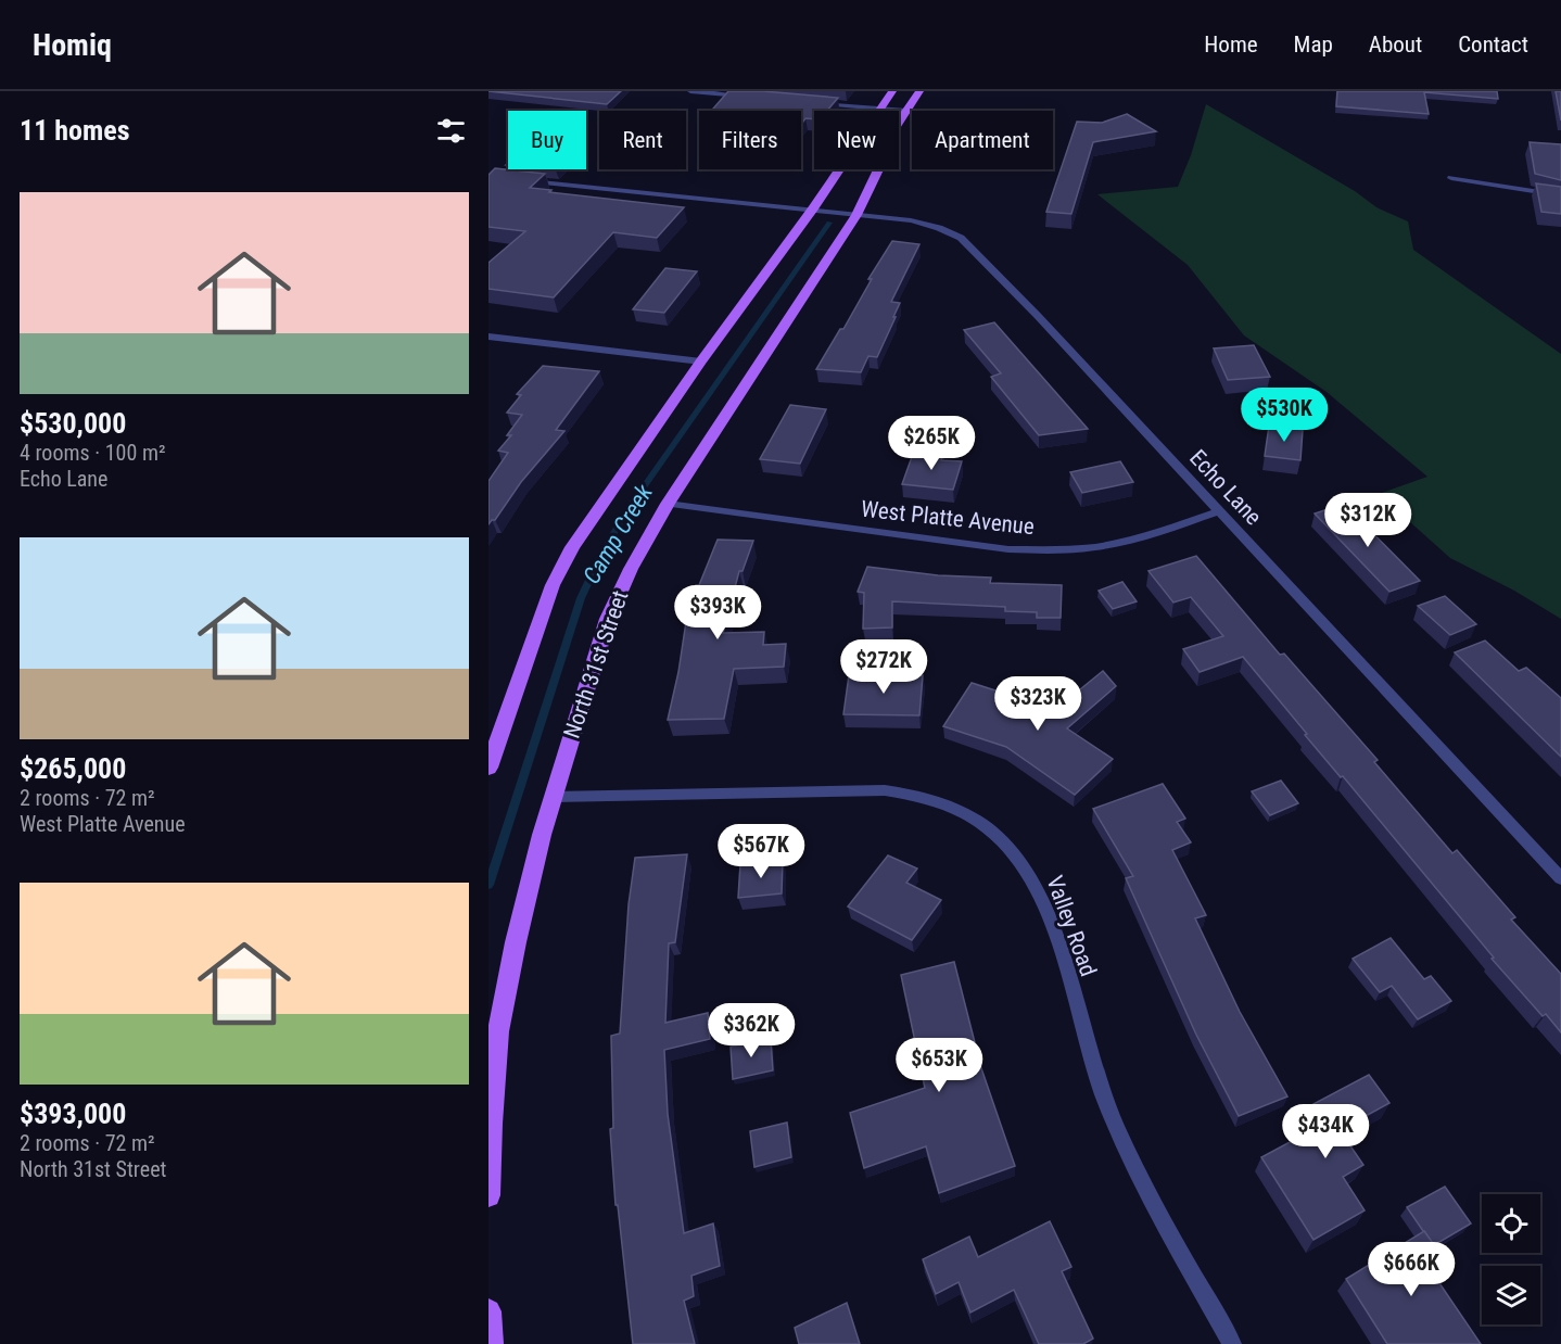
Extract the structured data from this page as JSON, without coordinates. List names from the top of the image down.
{
  "streets": {
    "main road": ["North 31st Street"],
    "street": ["Echo Lane", "West Platte Avenue", "Valley Road"]
  },
  "crossings": [
    ["Echo Lane", "West Platte Avenue"],
    ["Echo Lane", "North 31st Street"],
    ["West Platte Avenue", "North 31st Street"],
    ["North 31st Street", "Valley Road"]
  ],
  "water": ["Camp Creek"],
  "page": {
    "header": "Homiq",
    "nav": [
      "Home",
      "Map",
      "About",
      "Contact"
    ],
    "heading": "11 homes",
    "chip": [
      "Buy",
      "Rent",
      "Filters",
      "New",
      "Apartment"
    ],
    "list": [
      {
        "name": "$530,000",
        "note": "4 rooms · 100 m² · Echo Lane"
      },
      {
        "name": "$265,000",
        "note": "2 rooms · 72 m² · West Platte Avenue"
      },
      {
        "name": "$393,000",
        "note": "2 rooms · 72 m² · North 31st Street"
      }
    ],
    "price": [
      "$530K",
      "$265K",
      "$312K",
      "$393K",
      "$272K",
      "$323K",
      "$567K",
      "$362K",
      "$653K",
      "$434K",
      "$666K"
    ]
  }
}
